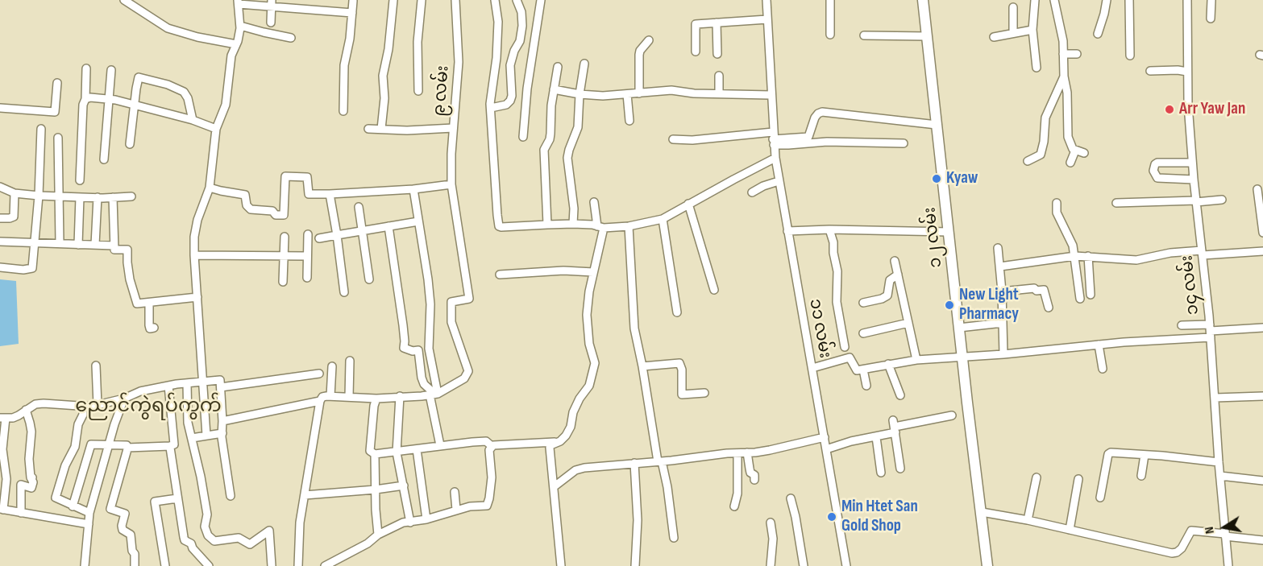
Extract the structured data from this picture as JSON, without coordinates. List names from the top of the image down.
{
  "streets": {
    "main road": ["၁၂ လမ်း"],
    "street": ["၉ လမ်း", "၁၄ လမ်း", "၁၁ လမ်း"]
  },
  "districts": ["ညောင်ကွဲရပ်ကွက်"],
  "places": [
    "Arr Yaw Jan",
    "Kyaw",
    "New Light Pharmacy",
    "Min Htet San Gold Shop"
  ],
  "north": "left"
}
